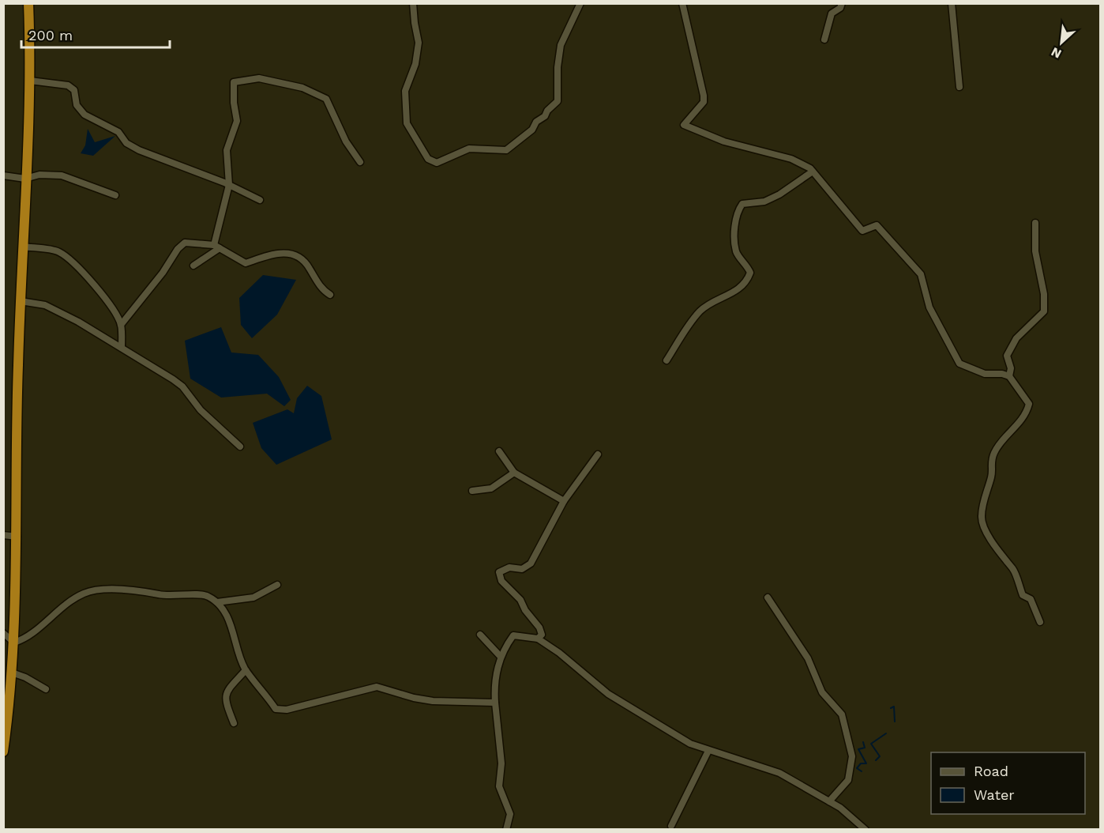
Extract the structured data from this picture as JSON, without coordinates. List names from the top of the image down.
{
  "legend": ["Road", "Water"],
  "scale_bar": "200 m",
  "north": "bottom left"
}
